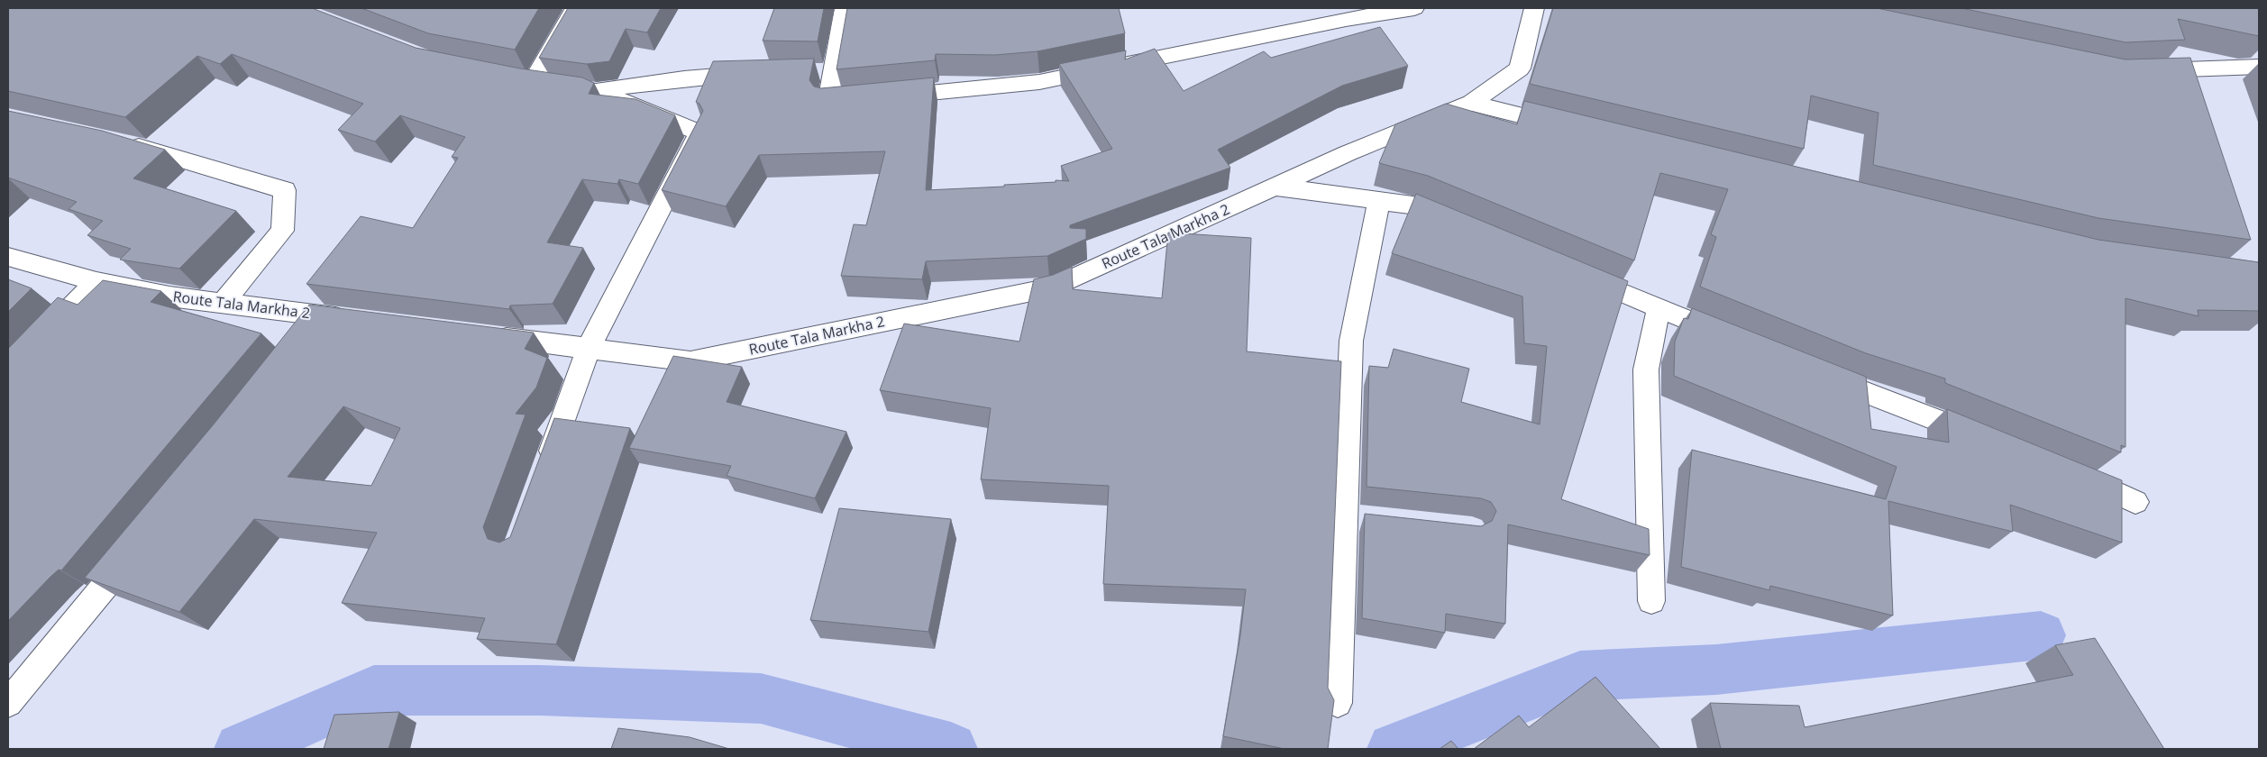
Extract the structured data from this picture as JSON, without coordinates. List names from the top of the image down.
{
  "streets": {
    "street": ["Route Tala Markha 2"]
  }
}
